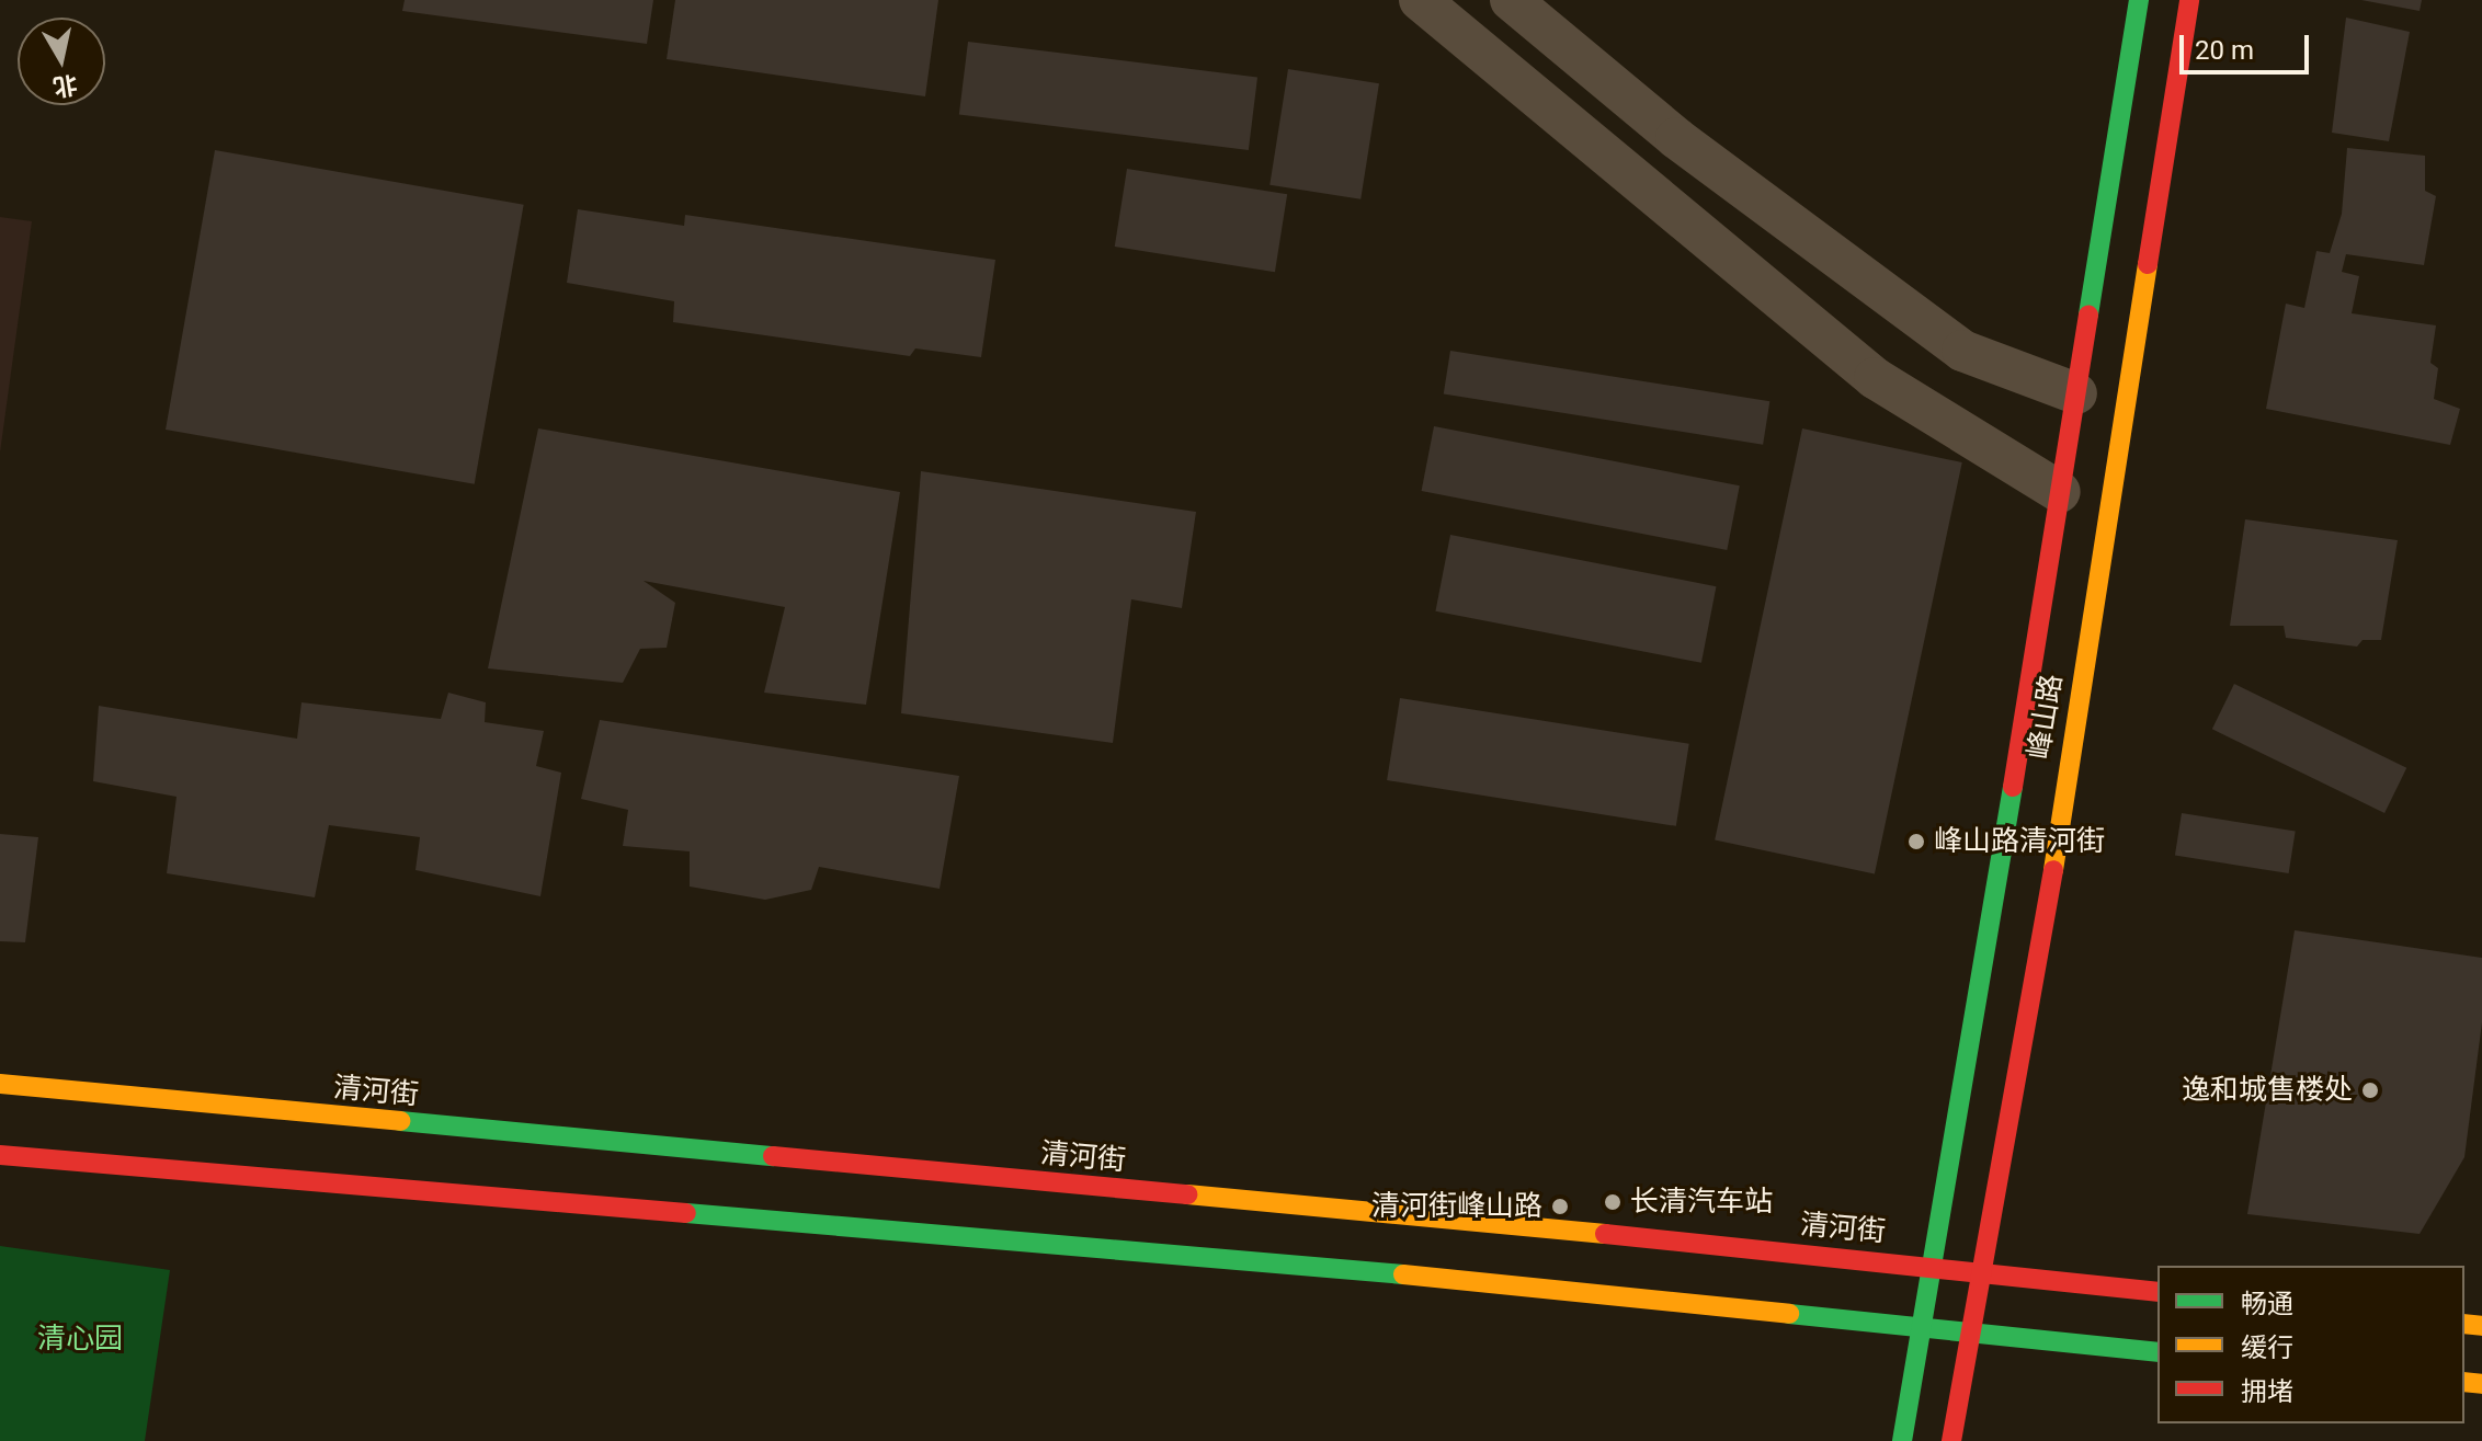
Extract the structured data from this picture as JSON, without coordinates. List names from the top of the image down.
{
  "streets": {
    "main road": ["峰山路", "清河街"]
  },
  "crossings": [
    ["峰山路", "清河街"]
  ],
  "parks": ["清心园"],
  "places": [
    "峰山路清河街",
    "逸和城售楼处",
    "长清汽车站",
    "清河街峰山路"
  ],
  "legend": ["畅通", "缓行", "拥堵"],
  "scale_bar": "20 m",
  "north": "bottom"
}
